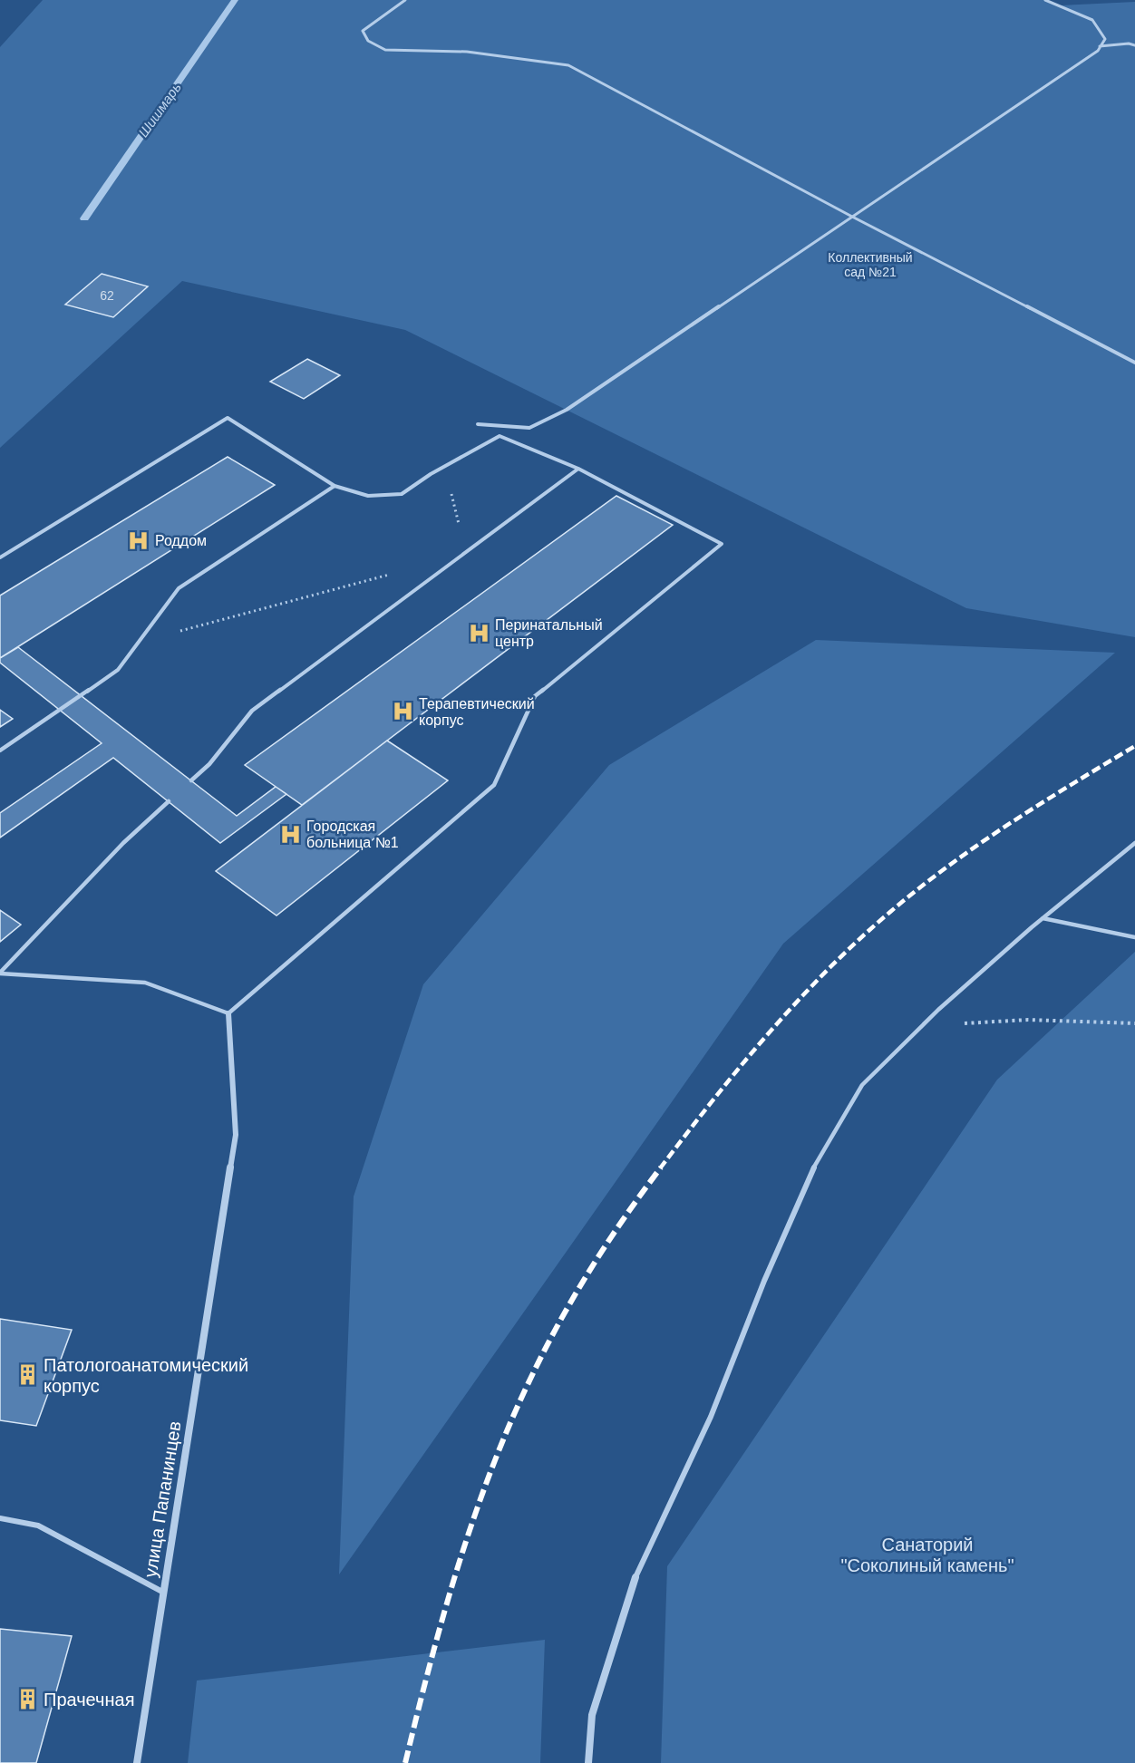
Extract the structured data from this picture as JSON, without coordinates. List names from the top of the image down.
{
  "streets": {
    "street": ["улица Папанинцев"]
  },
  "water": ["Шишмарь"],
  "parks": ["Коллективный сад №21", "Санаторий \"Соколиный камень\""],
  "places": {
    "hospital": [
      "Роддом",
      "Перинатальный центр",
      "Терапевтический корпус",
      "Городская больница №1"
    ],
    "building": ["Патологоанатомический корпус", "Прачечная"]
  },
  "house_numbers": ["62"]
}
